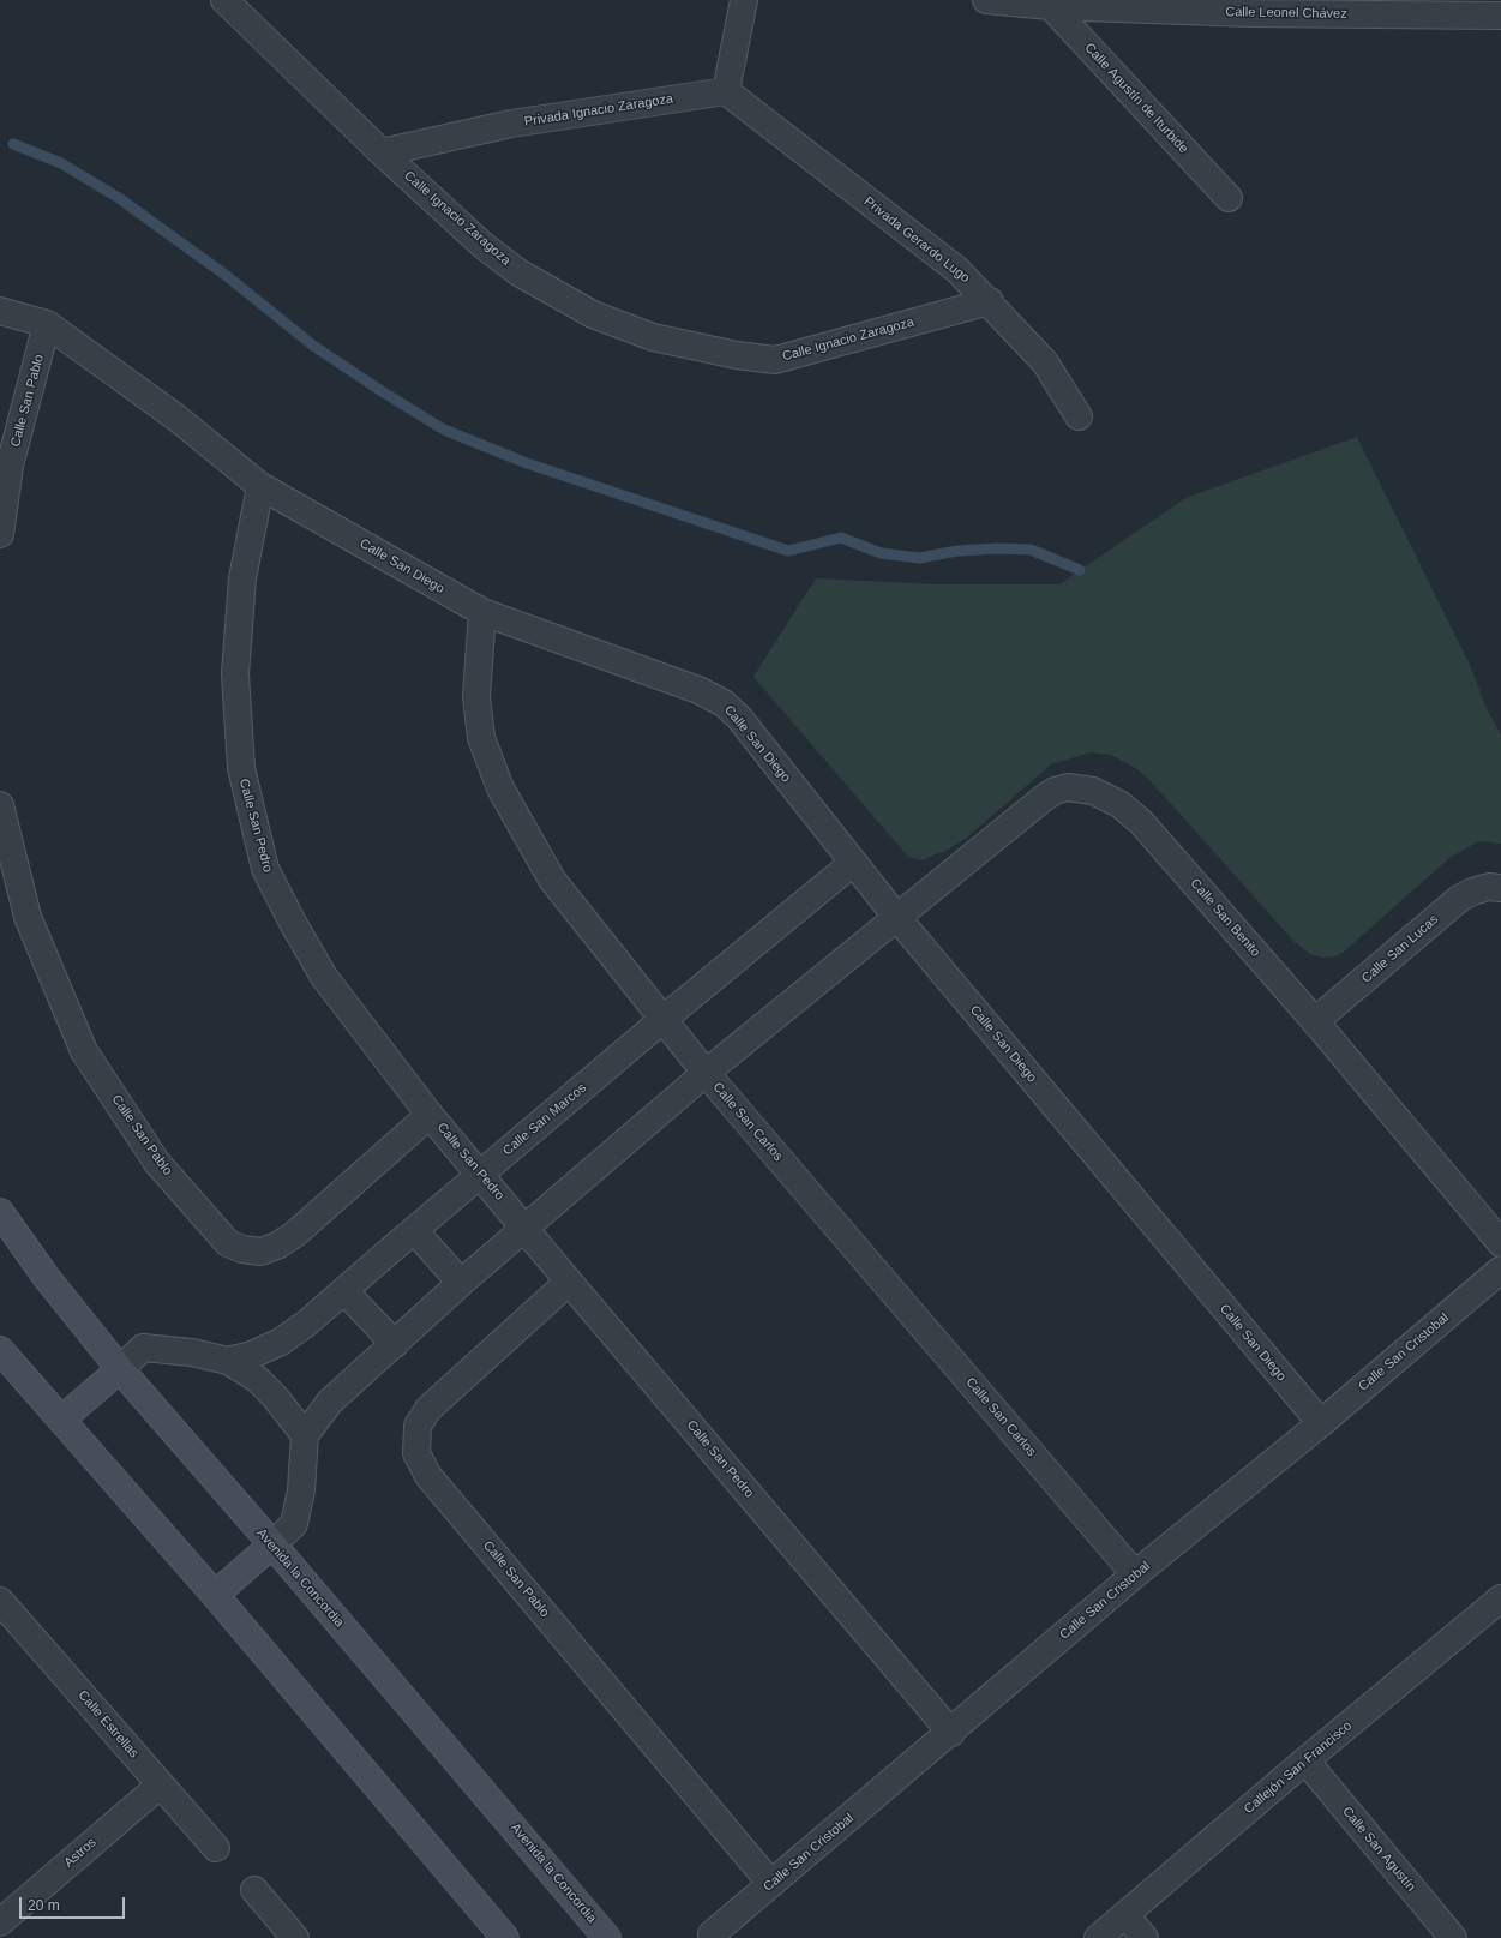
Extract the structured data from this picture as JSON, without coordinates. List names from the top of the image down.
{
  "streets": {
    "main road": ["Avenida la Concordia"],
    "street": [
      "Calle Leonel Chávez",
      "Calle Agustín de Iturbide",
      "Privada Ignacio Zaragoza",
      "Calle Ignacio Zaragoza",
      "Privada Gerardo Lugo",
      "Calle San Pablo",
      "Calle San Diego",
      "Calle San Pedro",
      "Calle San Benito",
      "Calle San Lucas",
      "Calle San Marcos",
      "Calle San Carlos",
      "Calle San Cristobal",
      "Calle Estrellas",
      "Callejón San Francisco",
      "Calle San Agustín",
      "Astros"
    ]
  },
  "crossings": [
    ["Calle Leonel Chávez", "Calle Agustín de Iturbide"],
    ["Privada Ignacio Zaragoza", "Calle Ignacio Zaragoza"],
    ["Privada Ignacio Zaragoza", "Privada Gerardo Lugo"],
    ["Calle Ignacio Zaragoza", "Privada Gerardo Lugo"],
    ["Calle San Pablo", "Calle San Diego"],
    ["Calle San Pablo", "Calle San Pedro"],
    ["Calle San Pablo", "Calle San Cristobal"],
    ["Calle San Diego", "Calle San Pedro"],
    ["Calle San Diego", "Calle San Benito"],
    ["Calle San Diego", "Calle San Marcos"],
    ["Calle San Diego", "Calle San Carlos"],
    ["Calle San Diego", "Calle San Cristobal"],
    ["Calle San Pedro", "Calle San Marcos"],
    ["Calle San Pedro", "Calle San Cristobal"],
    ["Calle San Benito", "Calle San Lucas"],
    ["Calle San Marcos", "Calle San Carlos"],
    ["Calle San Marcos", "Avenida la Concordia"],
    ["Calle San Carlos", "Calle San Cristobal"],
    ["Calle Estrellas", "Astros"],
    ["Callejón San Francisco", "Calle San Agustín"]
  ],
  "scale_bar": "20 m"
}
